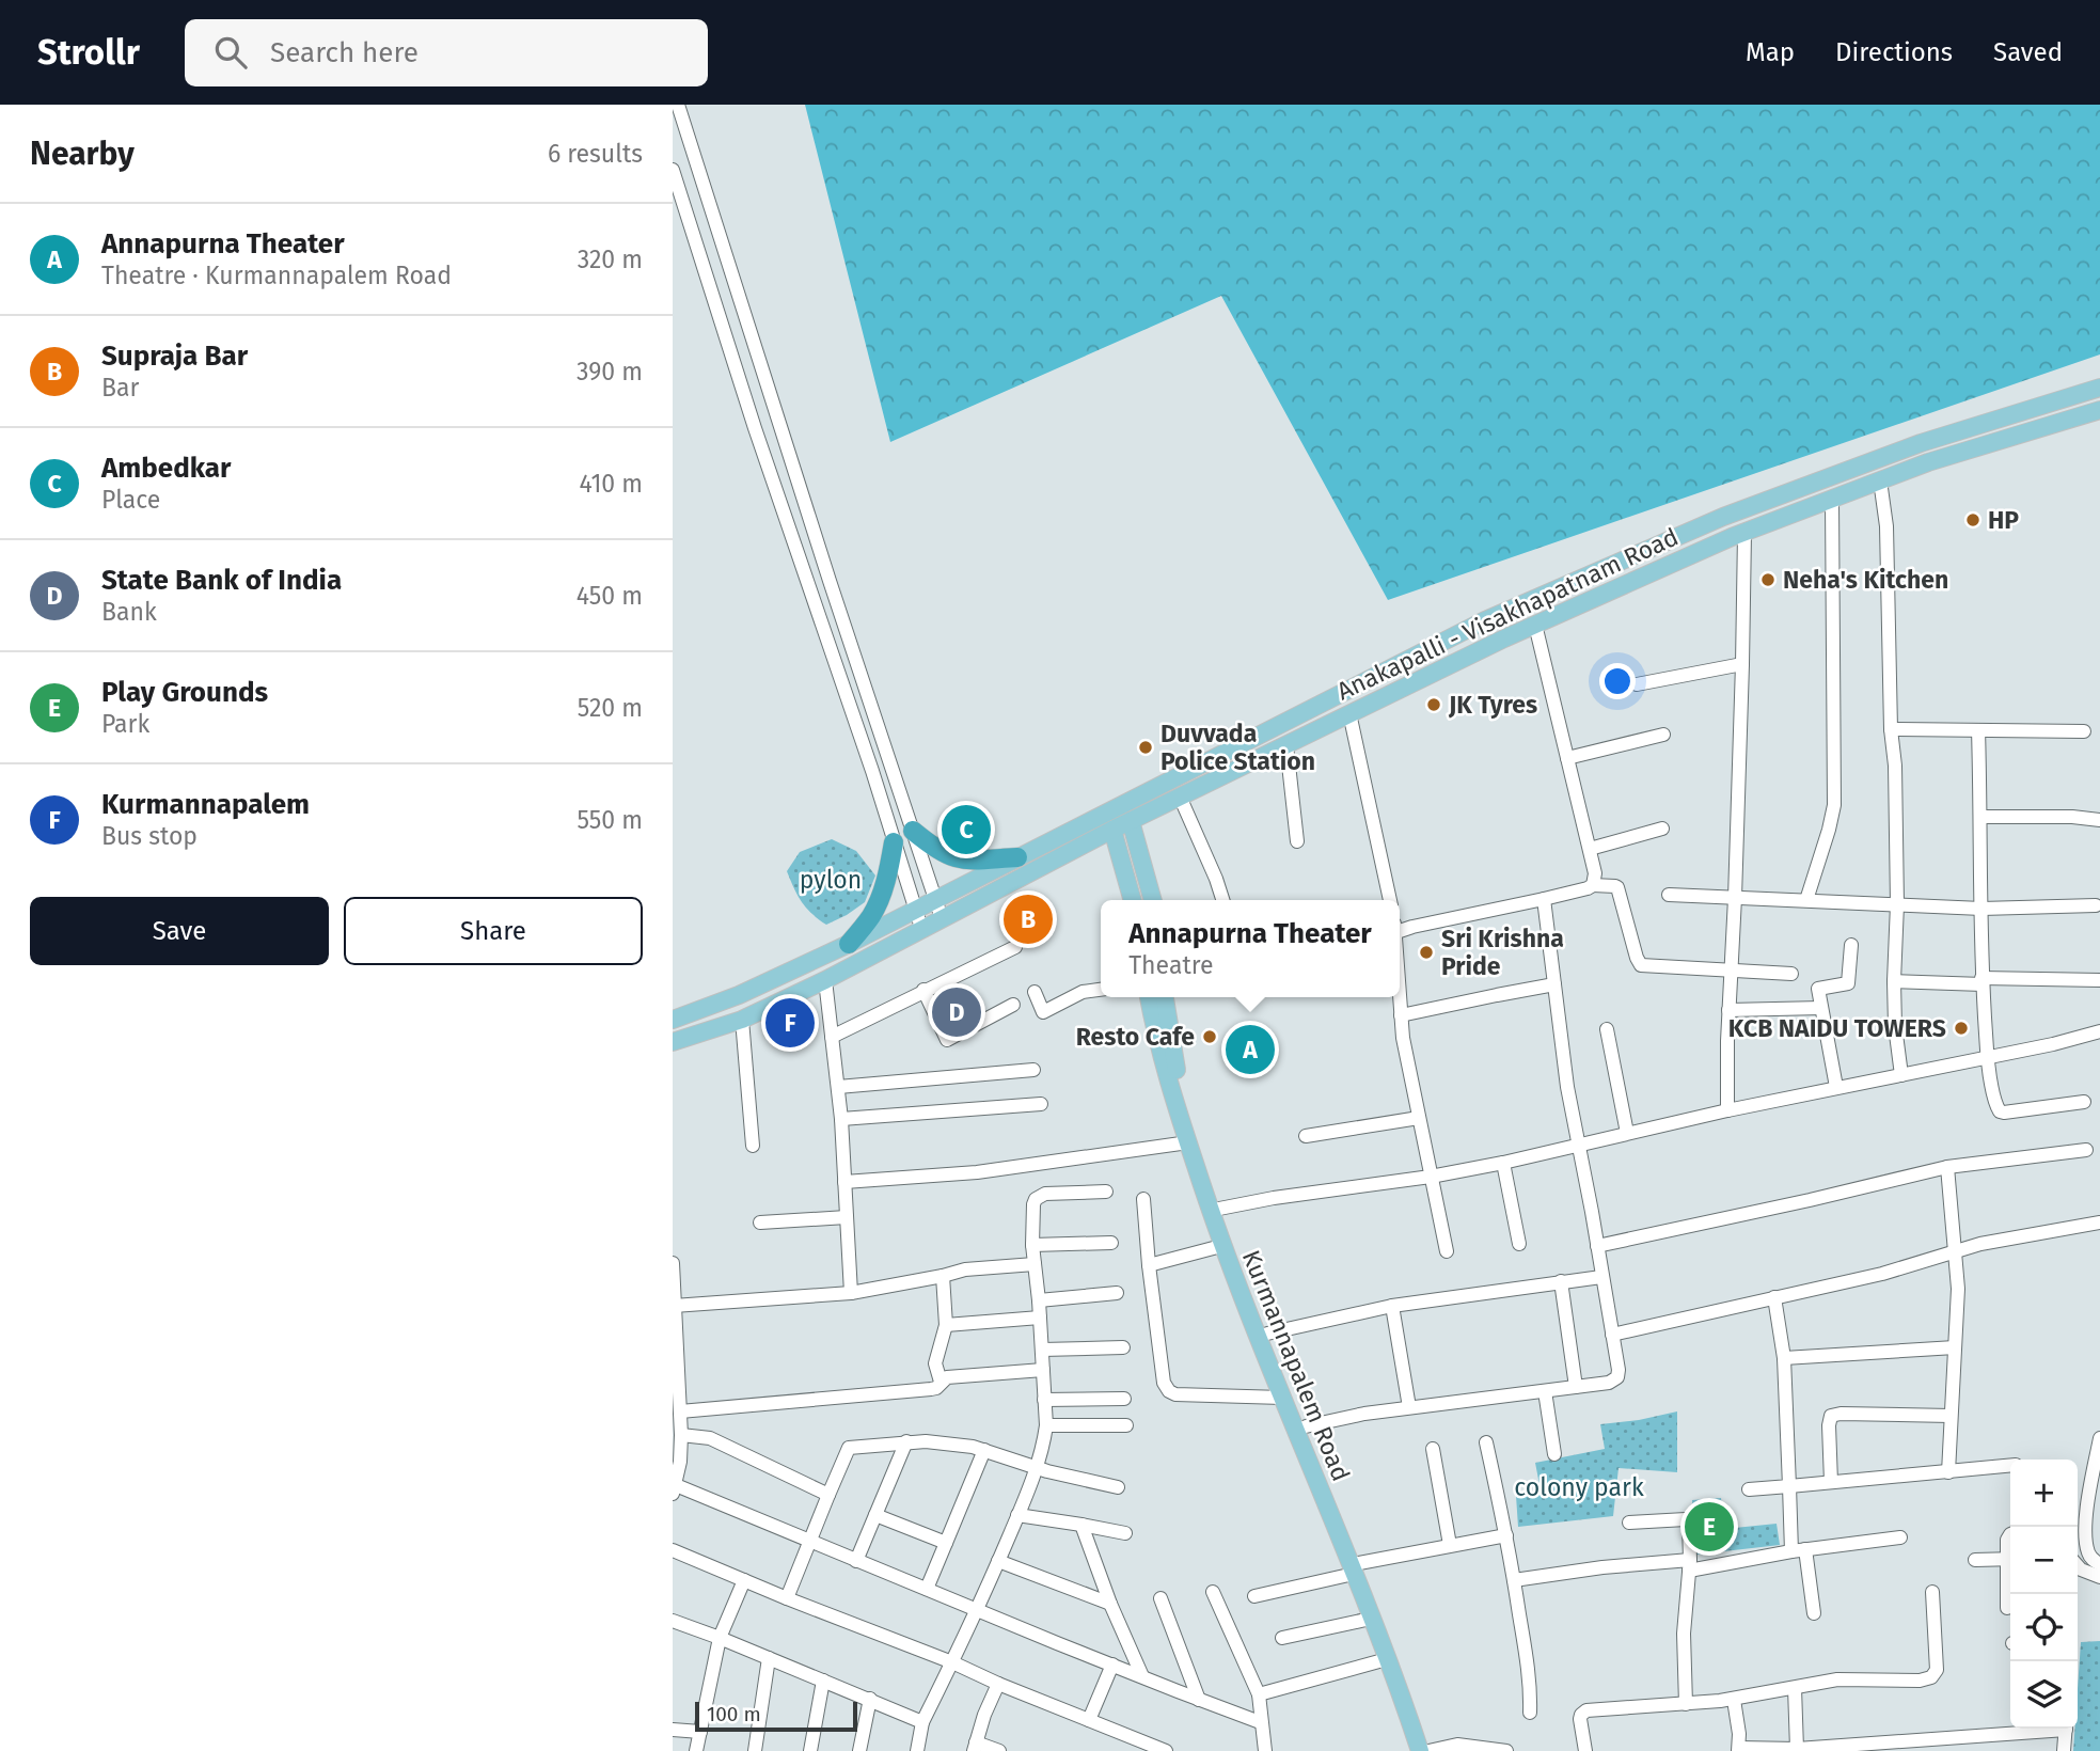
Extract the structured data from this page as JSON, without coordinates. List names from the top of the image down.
{
  "streets": {
    "main road": ["Anakapalli - Visakhapatnam Road", "Kurmannapalem Road"]
  },
  "parks": ["pylon", "colony park"],
  "places": [
    "HP",
    "Neha's Kitchen",
    "JK Tyres",
    "Duvvada Police Station",
    "Sri Krishna Pride",
    "KCB NAIDU TOWERS",
    "Resto Cafe"
  ],
  "scale_bar": "100 m",
  "page": {
    "header": "Strollr",
    "search": "Search here",
    "nav": ["Map", "Directions", "Saved"],
    "heading": ["Nearby", "6 results"],
    "list": [
      {
        "mark": "A",
        "name": "Annapurna Theater",
        "note": "Theatre · Kurmannapalem Road",
        "value": "320 m"
      },
      {
        "mark": "B",
        "name": "Supraja Bar",
        "note": "Bar",
        "value": "390 m"
      },
      {
        "mark": "C",
        "name": "Ambedkar",
        "note": "Place",
        "value": "410 m"
      },
      {
        "mark": "D",
        "name": "State Bank of India",
        "note": "Bank",
        "value": "450 m"
      },
      {
        "mark": "E",
        "name": "Play Grounds",
        "note": "Park",
        "value": "520 m"
      },
      {
        "mark": "F",
        "name": "Kurmannapalem",
        "note": "Bus stop",
        "value": "550 m"
      }
    ],
    "pins": [
      "C",
      "B",
      "D",
      "F",
      "A",
      "E"
    ],
    "buttons": ["Save", "Share"],
    "popup": ["Annapurna Theater", "Theatre"],
    "map_buttons": ["+", "−"],
    "scale": "100 m"
  }
}
